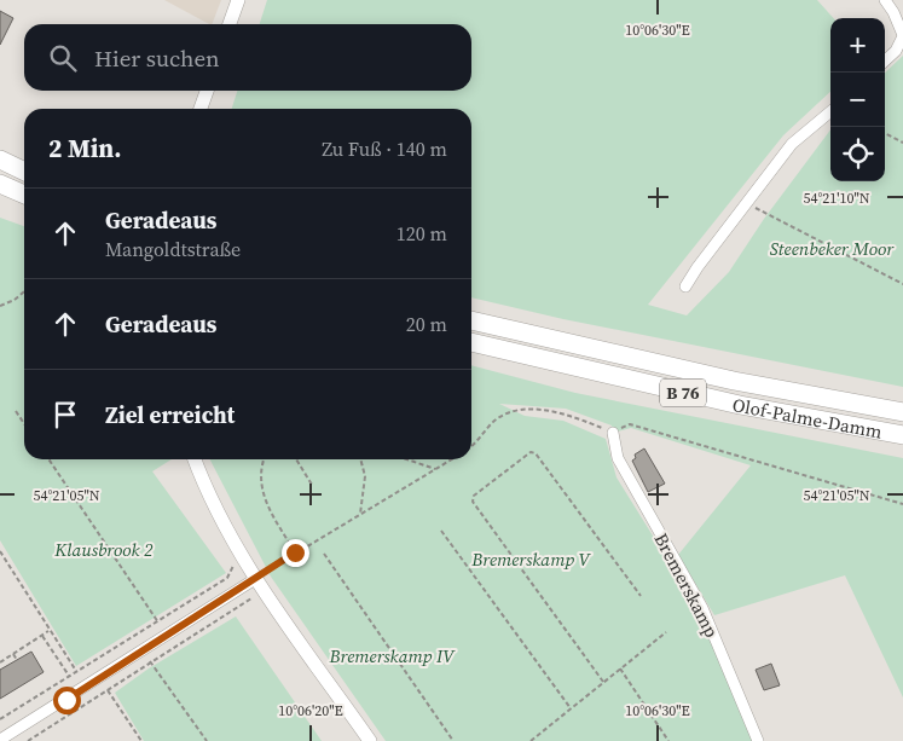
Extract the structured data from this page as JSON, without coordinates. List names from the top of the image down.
{
  "streets": {
    "highway": ["B 76", "Olof-Palme-Damm"],
    "street": ["Bremerskamp"]
  },
  "parks": [
    "Steenbeker Moor",
    "Klausbrook 2",
    "Bremerskamp V",
    "Bremerskamp IV"
  ],
  "page": {
    "map_buttons": ["+", "−"],
    "search": "Hier suchen",
    "heading": ["2 Min.", "Zu Fuß · 140 m"],
    "list": [
      ["Geradeaus", "Mangoldtstraße", "120 m"],
      ["Geradeaus", "20 m"],
      "Ziel erreicht"
    ]
  },
  "coordinates": [
    "10°06'30\"E",
    "54°21'10\"N",
    "54°21'05\"N",
    "10°06'20\"E"
  ]
}
